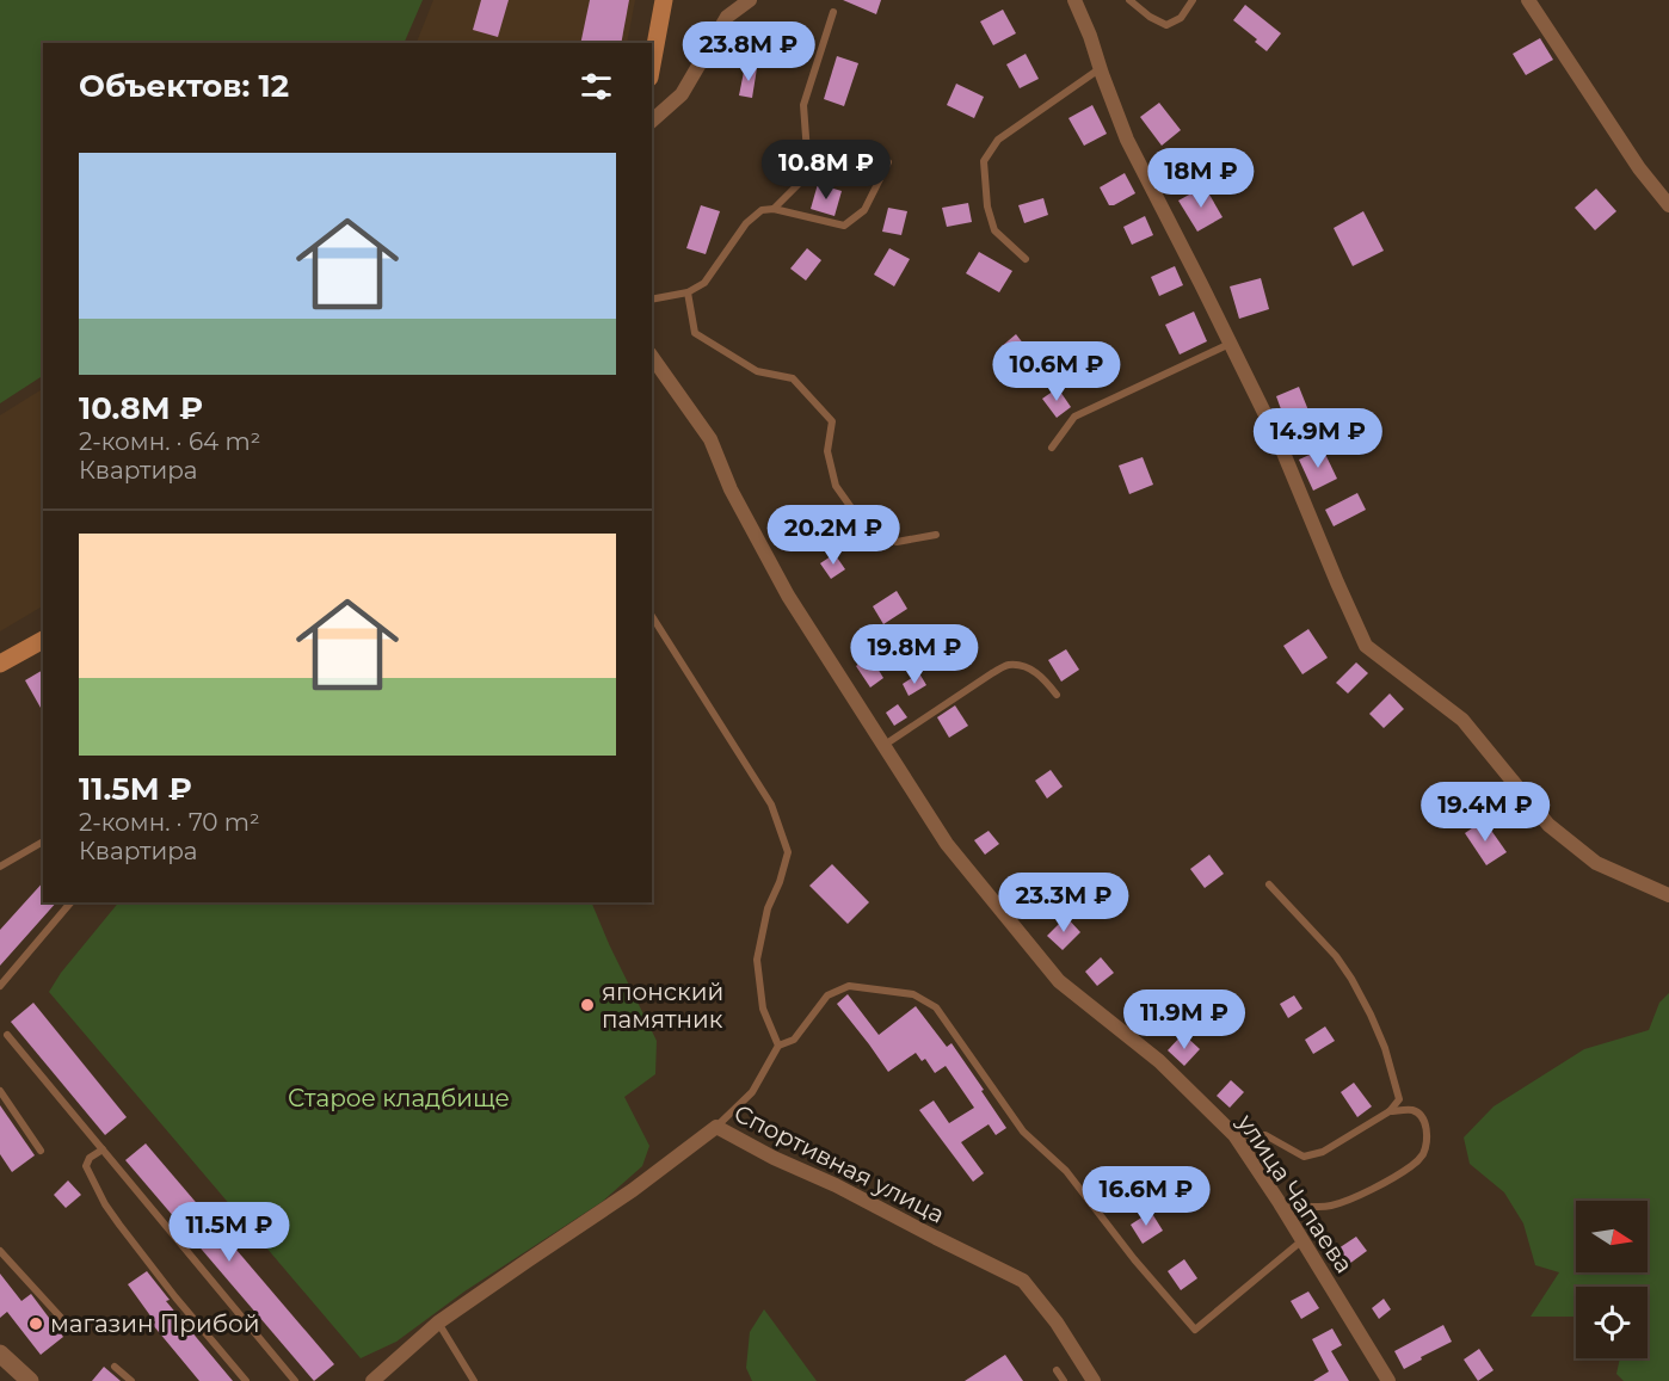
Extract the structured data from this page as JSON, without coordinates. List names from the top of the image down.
{
  "streets": {
    "street": ["Спортивная улица", "улица Чапаева"]
  },
  "parks": ["Старое кладбище"],
  "places": ["японский памятник", "магазин Прибой"],
  "north": "right",
  "page": {
    "price": [
      "23.8M ₽",
      "10.8M ₽",
      "18M ₽",
      "10.6M ₽",
      "14.9M ₽",
      "20.2M ₽",
      "19.8M ₽",
      "19.4M ₽",
      "23.3M ₽",
      "11.9M ₽",
      "16.6M ₽",
      "11.5M ₽"
    ],
    "heading": "Объектов: 12",
    "list": [
      {
        "name": "10.8M ₽",
        "note": "2-комн. · 64 m² · Квартира"
      },
      {
        "name": "11.5M ₽",
        "note": "2-комн. · 70 m² · Квартира"
      }
    ]
  }
}
